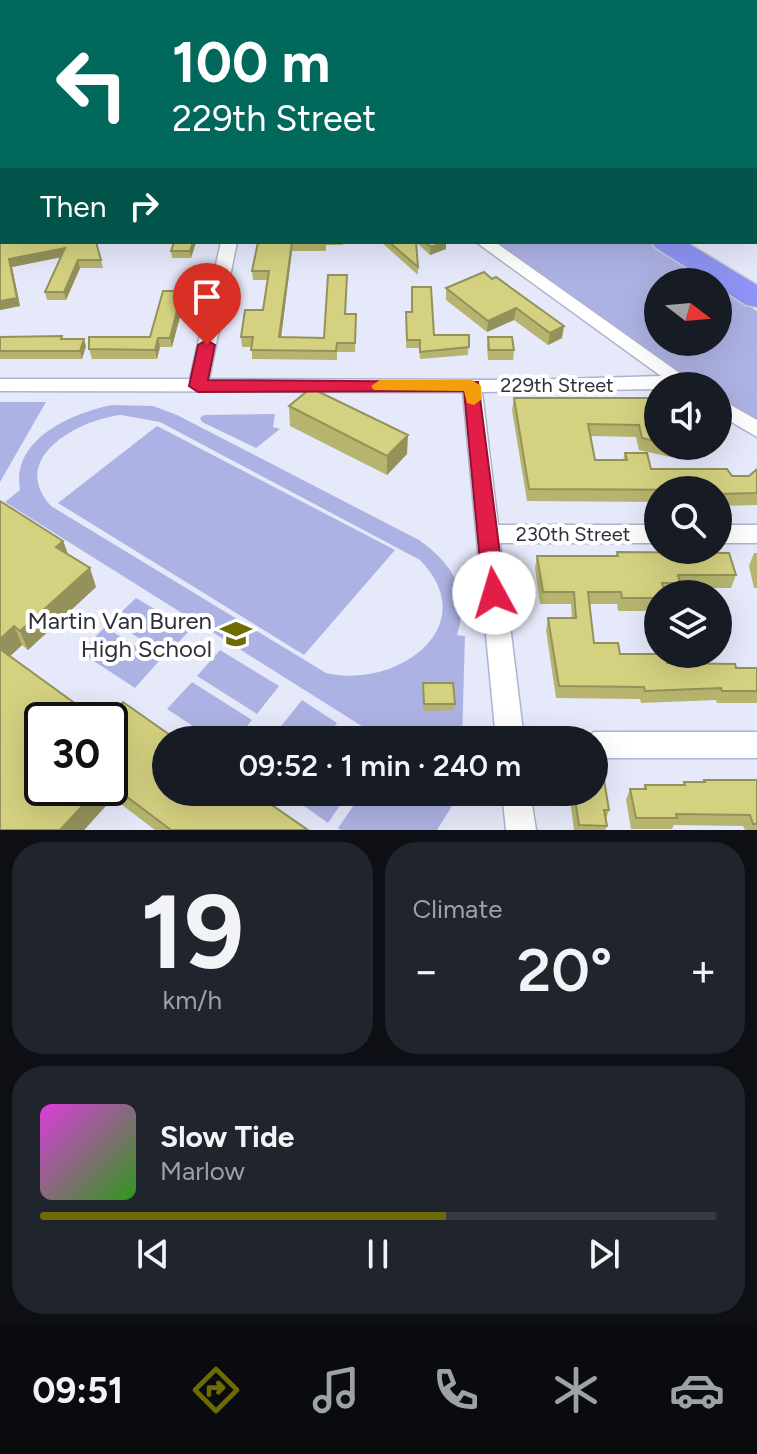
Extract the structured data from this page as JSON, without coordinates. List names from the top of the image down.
{
  "streets": {
    "street": ["229th Street", "230th Street"]
  },
  "places": {
    "school or university": ["Martin Van Buren High School"]
  },
  "north": "right",
  "page": {
    "turn": ["100 m", "229th Street"],
    "then": "Then",
    "limit": "30",
    "trip": "09:52 · 1 min · 240 m",
    "tile": [
      ["19", "km/h"],
      "Climate"
    ],
    "heat": ["−", "20°", "+"],
    "song": ["Slow Tide", "Marlow"],
    "tabs": "09:51"
  }
}
